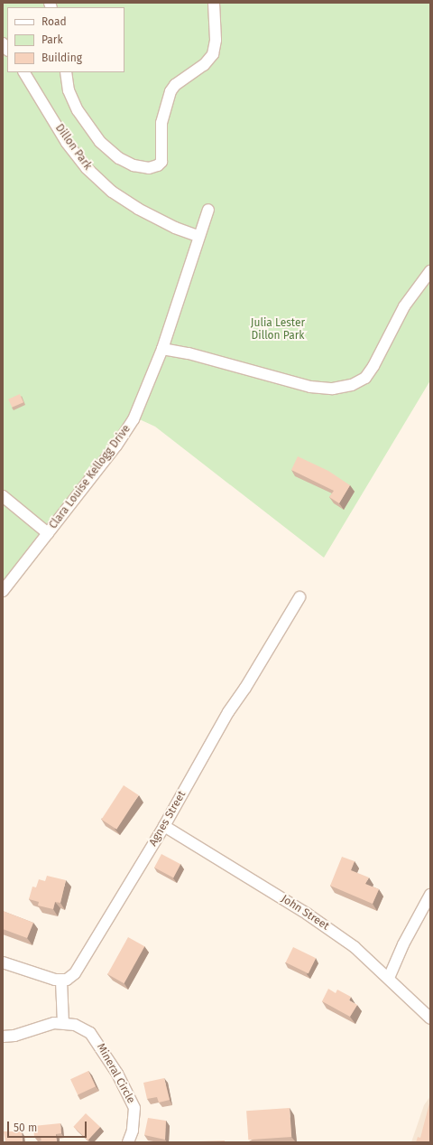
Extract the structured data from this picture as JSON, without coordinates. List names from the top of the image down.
{
  "streets": {
    "street": [
      "Dillon Park",
      "Clara Louise Kellogg Drive",
      "Agnes Street",
      "John Street",
      "Mineral Circle"
    ]
  },
  "crossings": [
    ["Dillon Park", "Clara Louise Kellogg Drive"],
    ["Agnes Street", "John Street"]
  ],
  "parks": ["Julia Lester Dillon Park"],
  "legend": ["Road", "Park", "Building"],
  "scale_bar": "50 m"
}
